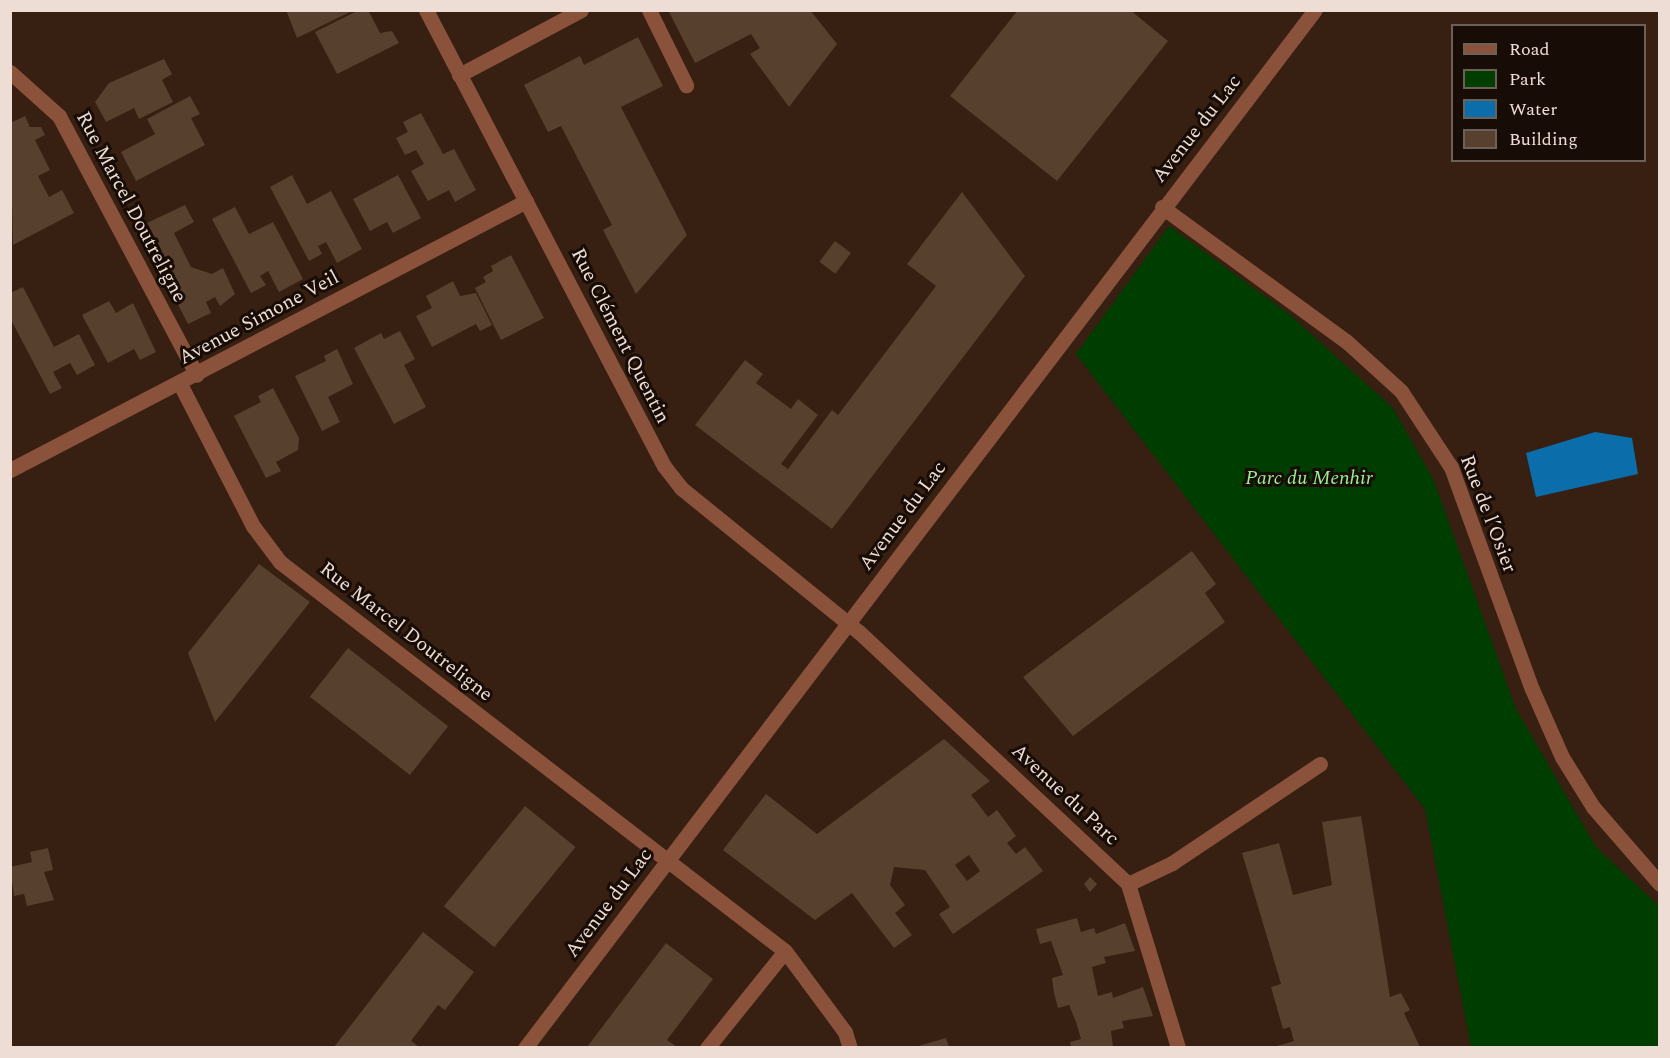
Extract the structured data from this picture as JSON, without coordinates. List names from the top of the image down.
{
  "streets": {
    "street": [
      "Avenue du Lac",
      "Rue Marcel Doutreligne",
      "Avenue Simone Veil",
      "Rue Clément Quentin",
      "Rue de l’Osier",
      "Avenue du Parc"
    ]
  },
  "crossings": [
    ["Avenue du Lac", "Rue Marcel Doutreligne"],
    ["Avenue du Lac", "Rue Clément Quentin"],
    ["Avenue du Lac", "Rue de l’Osier"],
    ["Avenue du Lac", "Avenue du Parc"],
    ["Rue Marcel Doutreligne", "Avenue Simone Veil"],
    ["Avenue Simone Veil", "Rue Clément Quentin"],
    ["Rue Clément Quentin", "Avenue du Parc"]
  ],
  "parks": ["Parc du Menhir"],
  "legend": [
    "Road",
    "Park",
    "Water",
    "Building"
  ]
}
